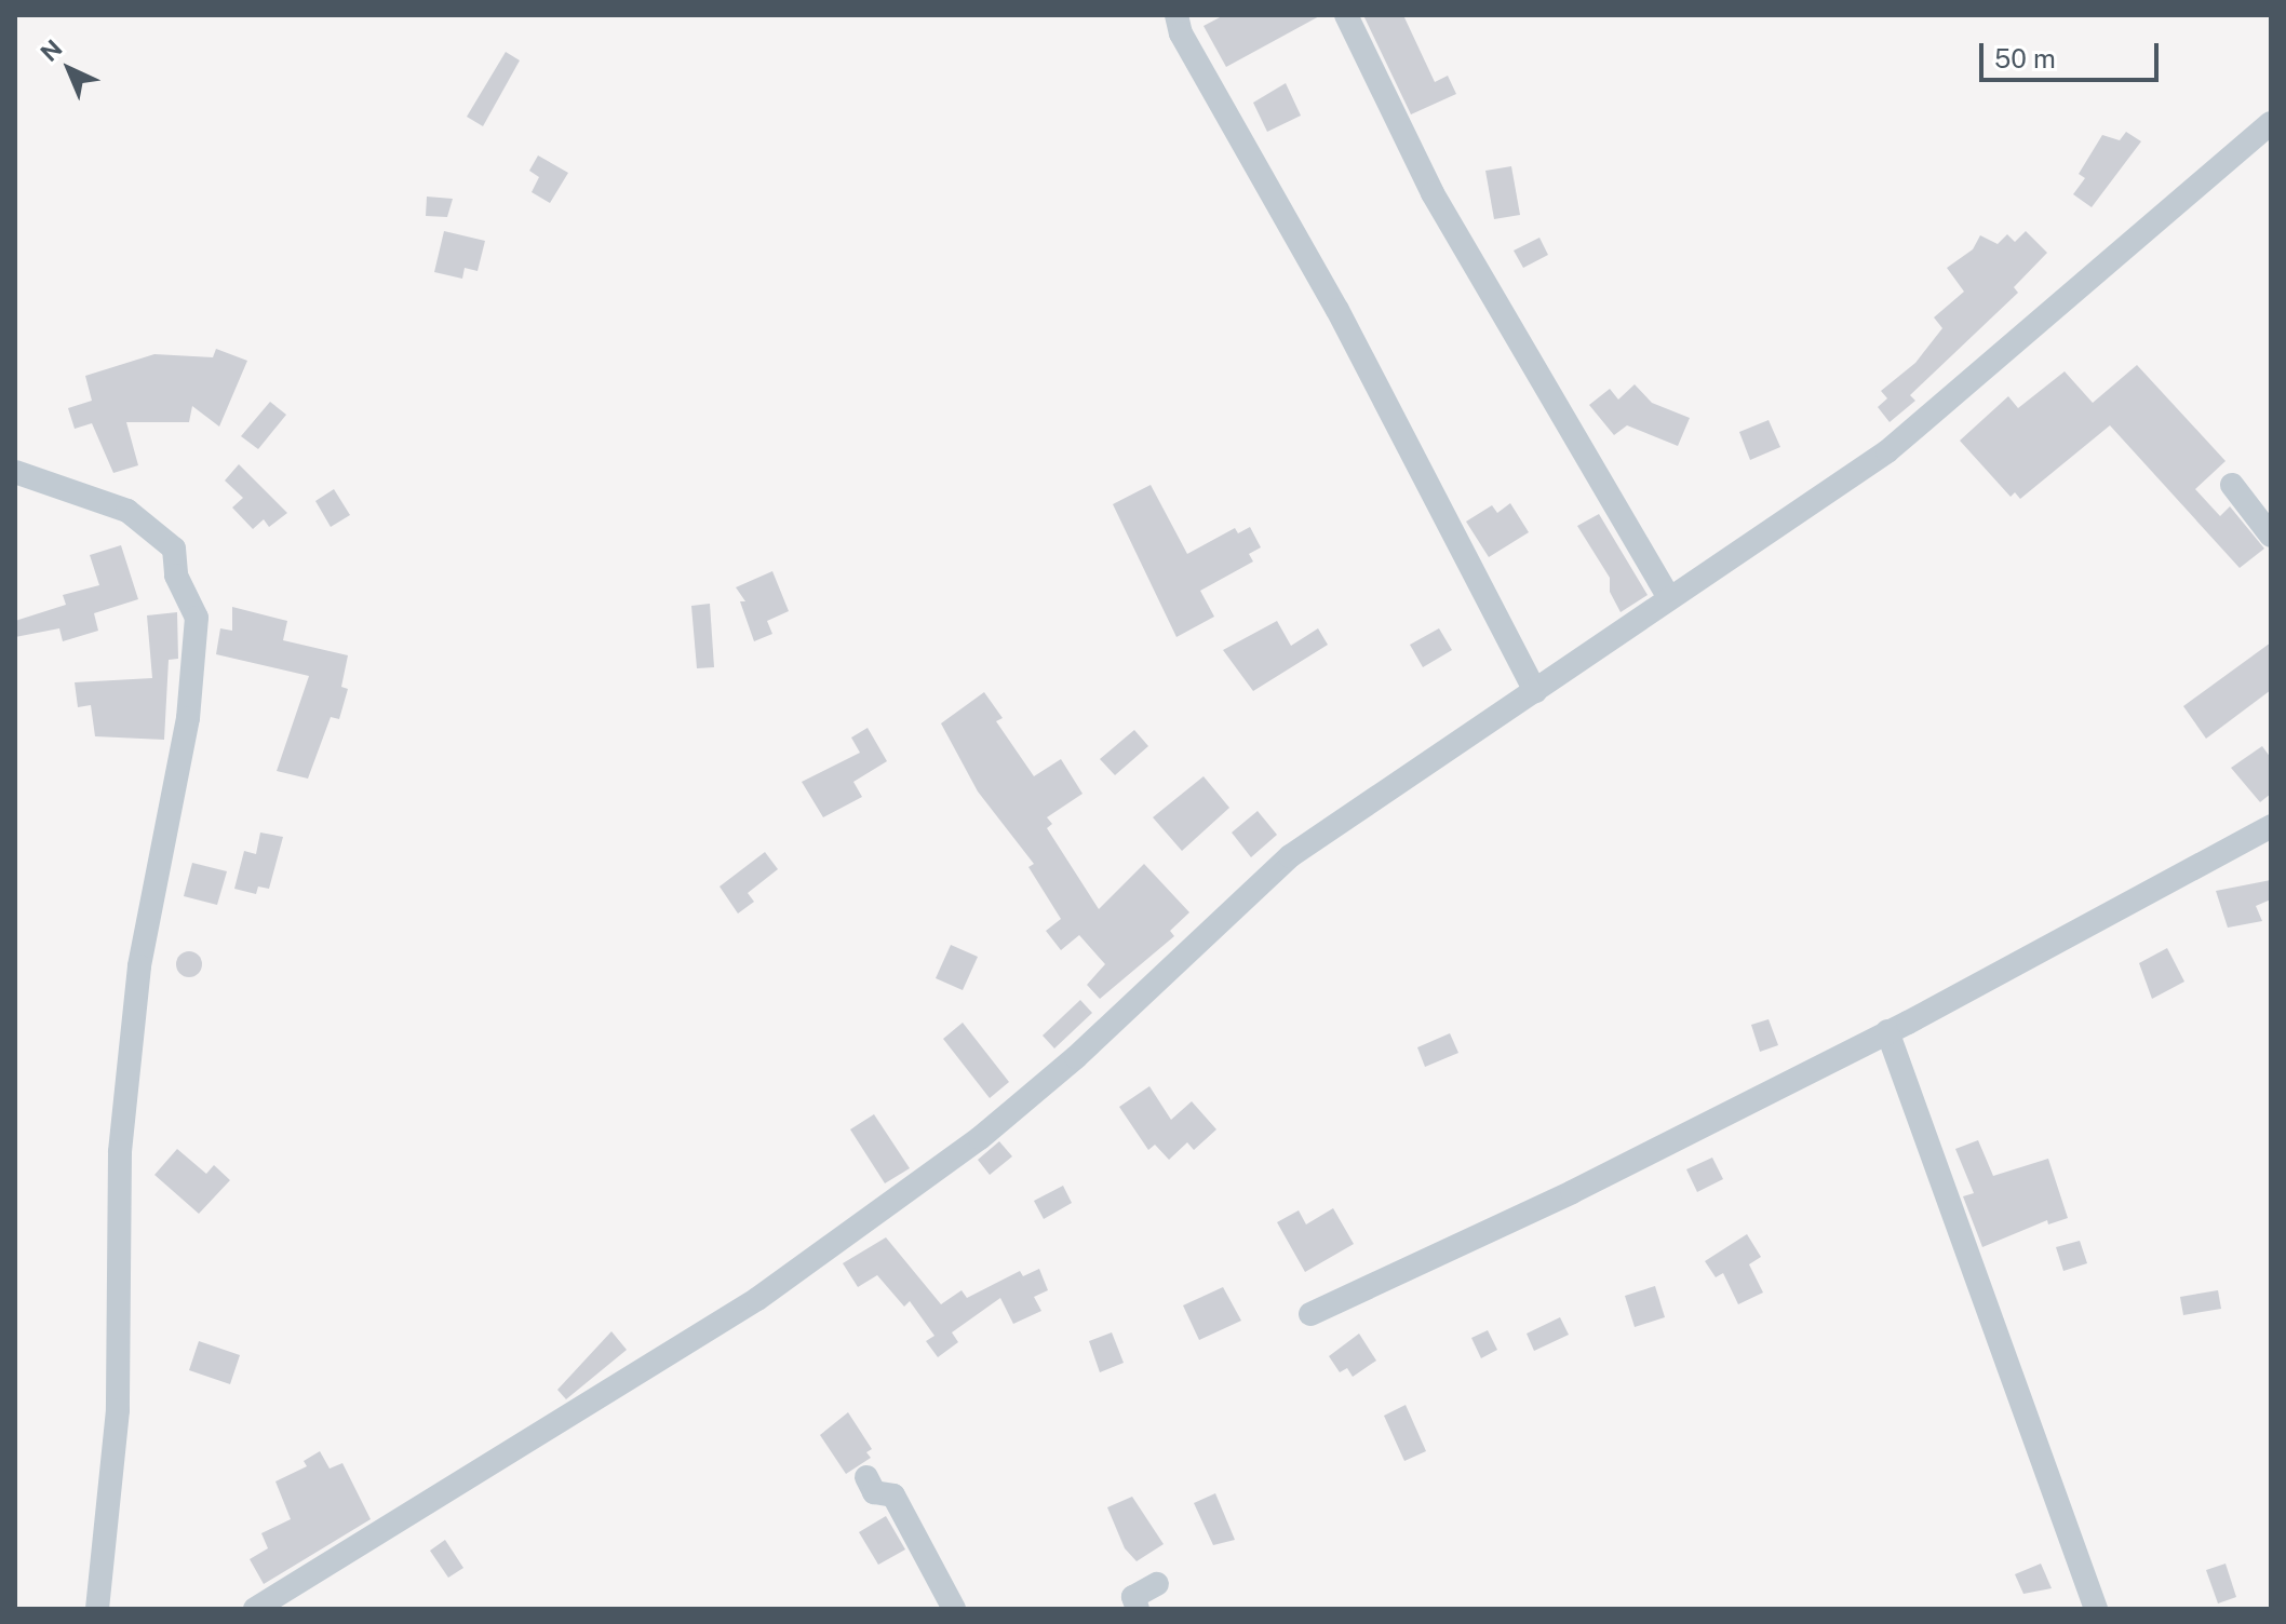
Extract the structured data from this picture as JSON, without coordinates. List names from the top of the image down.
{
  "scale_bar": "50 m",
  "north": "top left"
}
